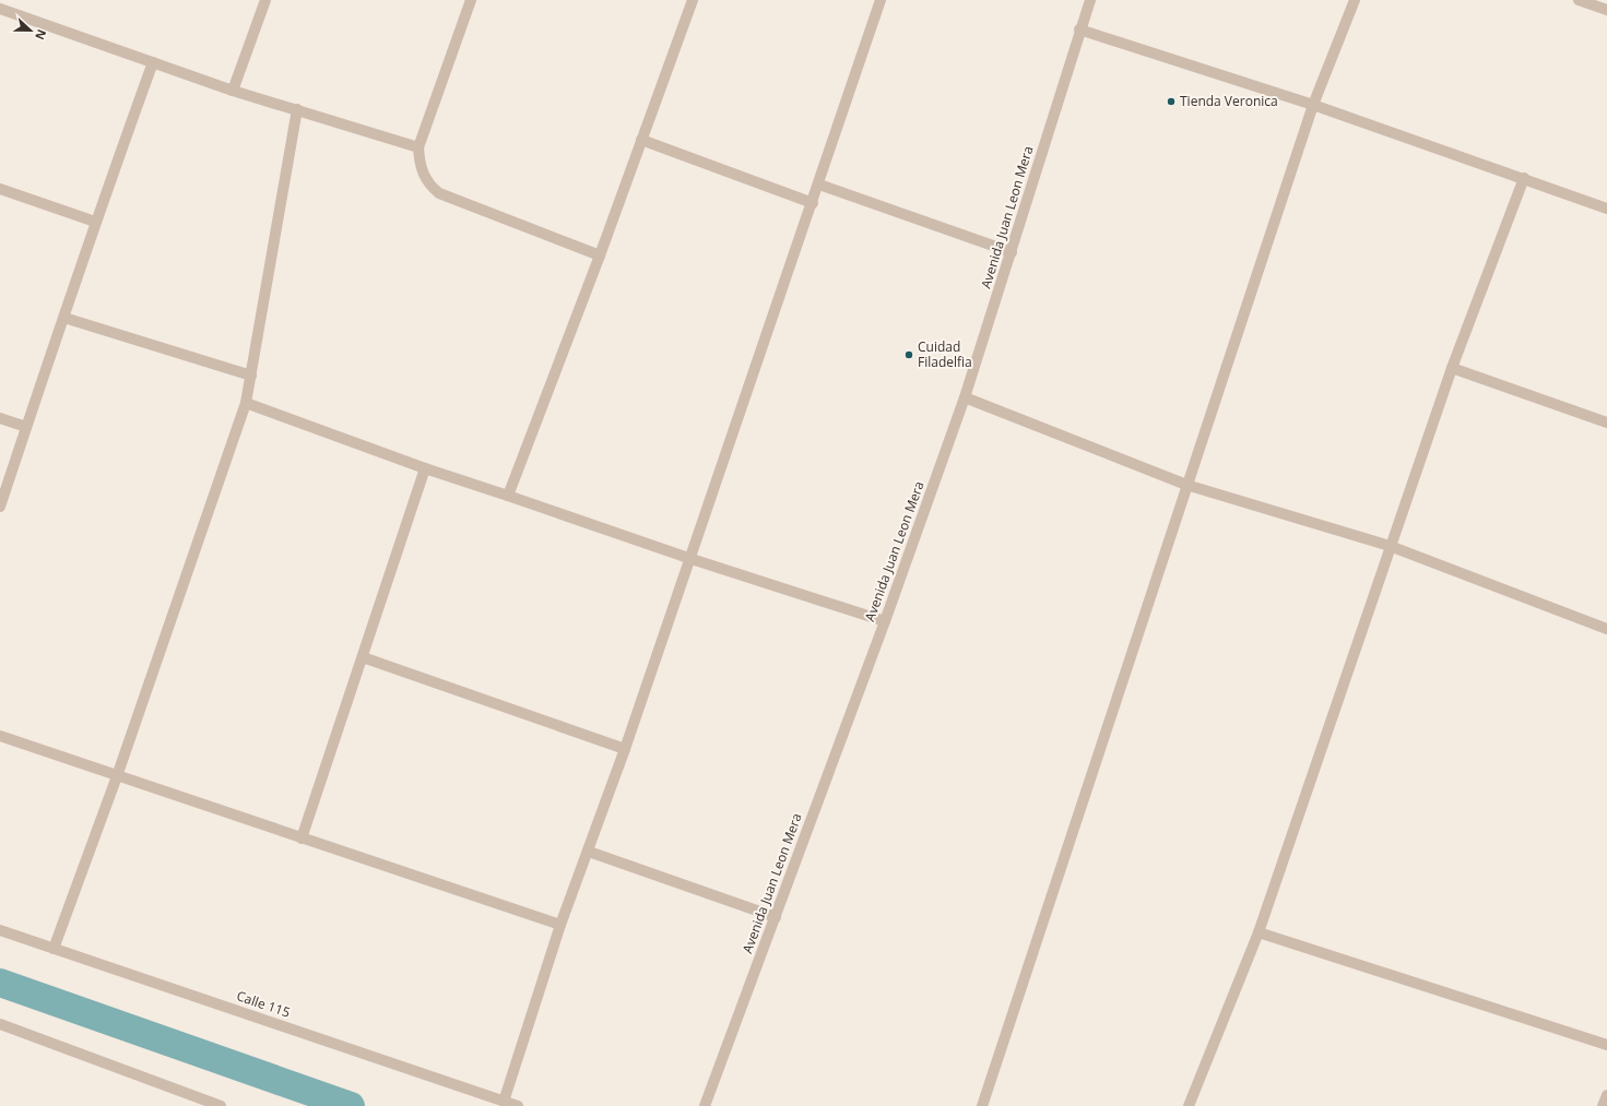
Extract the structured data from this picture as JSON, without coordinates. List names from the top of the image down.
{
  "streets": {
    "street": ["Avenida Juan Leon Mera", "Calle 115"]
  },
  "places": ["Tienda Veronica", "Cuidad Filadelfia"],
  "north": "right"
}
